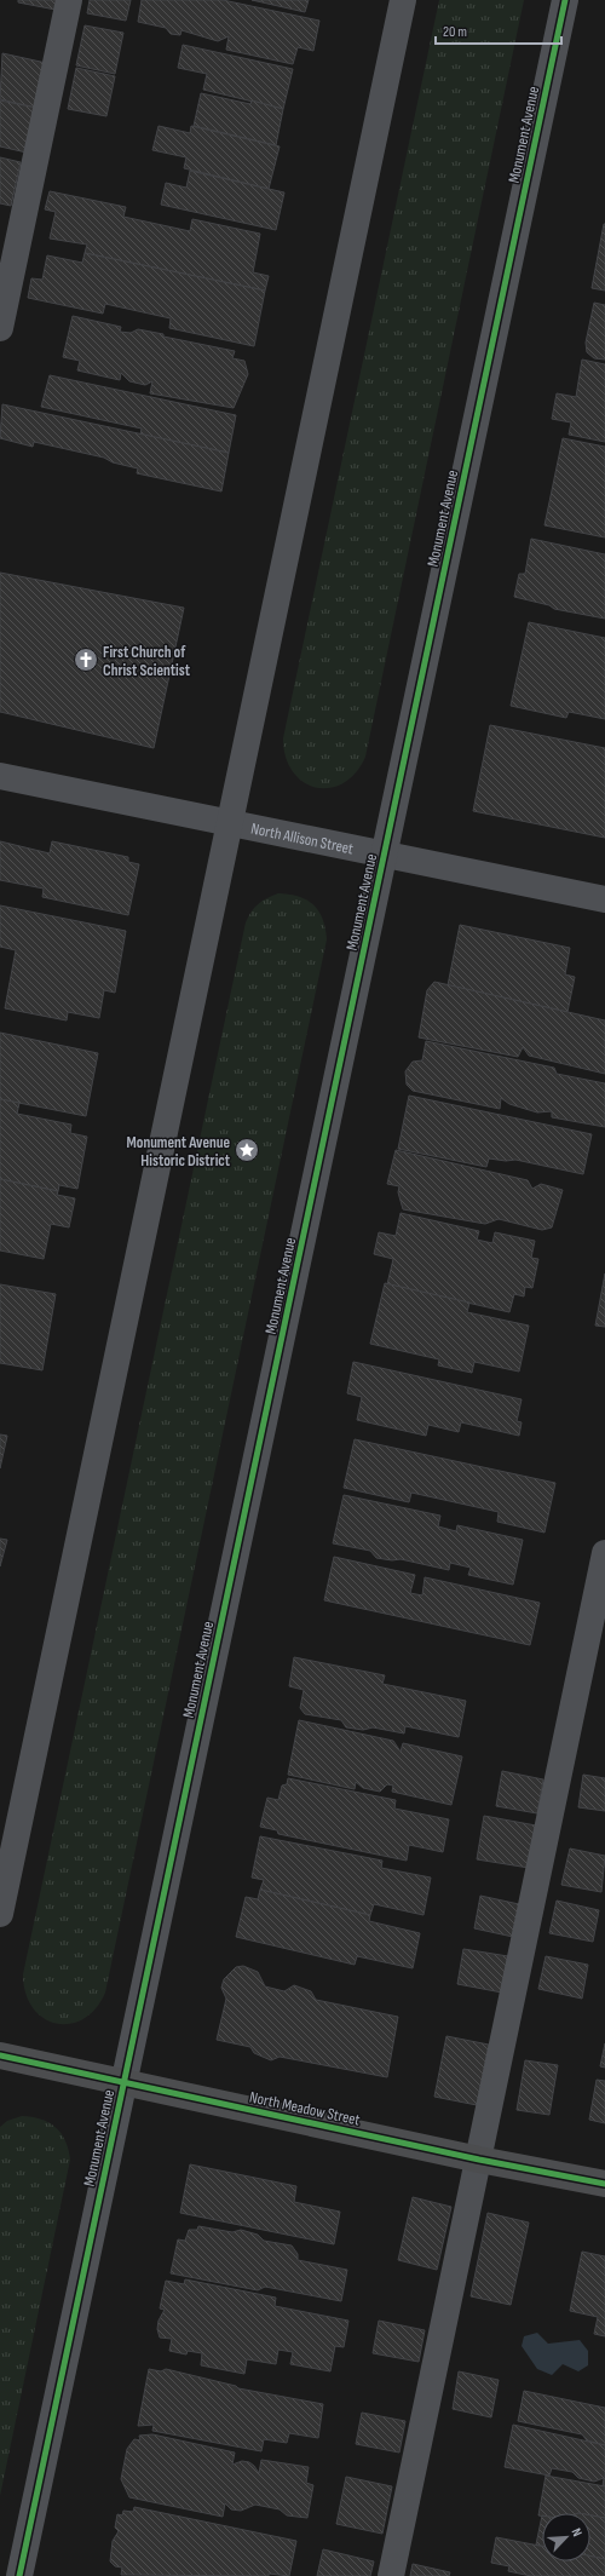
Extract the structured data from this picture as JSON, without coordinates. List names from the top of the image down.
{
  "streets": {
    "main road": ["North Meadow Street"],
    "street": ["Monument Avenue", "North Allison Street"]
  },
  "crossings": [
    ["Monument Avenue", "North Allison Street"],
    ["Monument Avenue", "North Meadow Street"]
  ],
  "places": {
    "church": ["First Church of Christ Scientist"],
    "place": ["Monument Avenue Historic District"]
  },
  "scale_bar": "20 m",
  "north": "top right"
}
